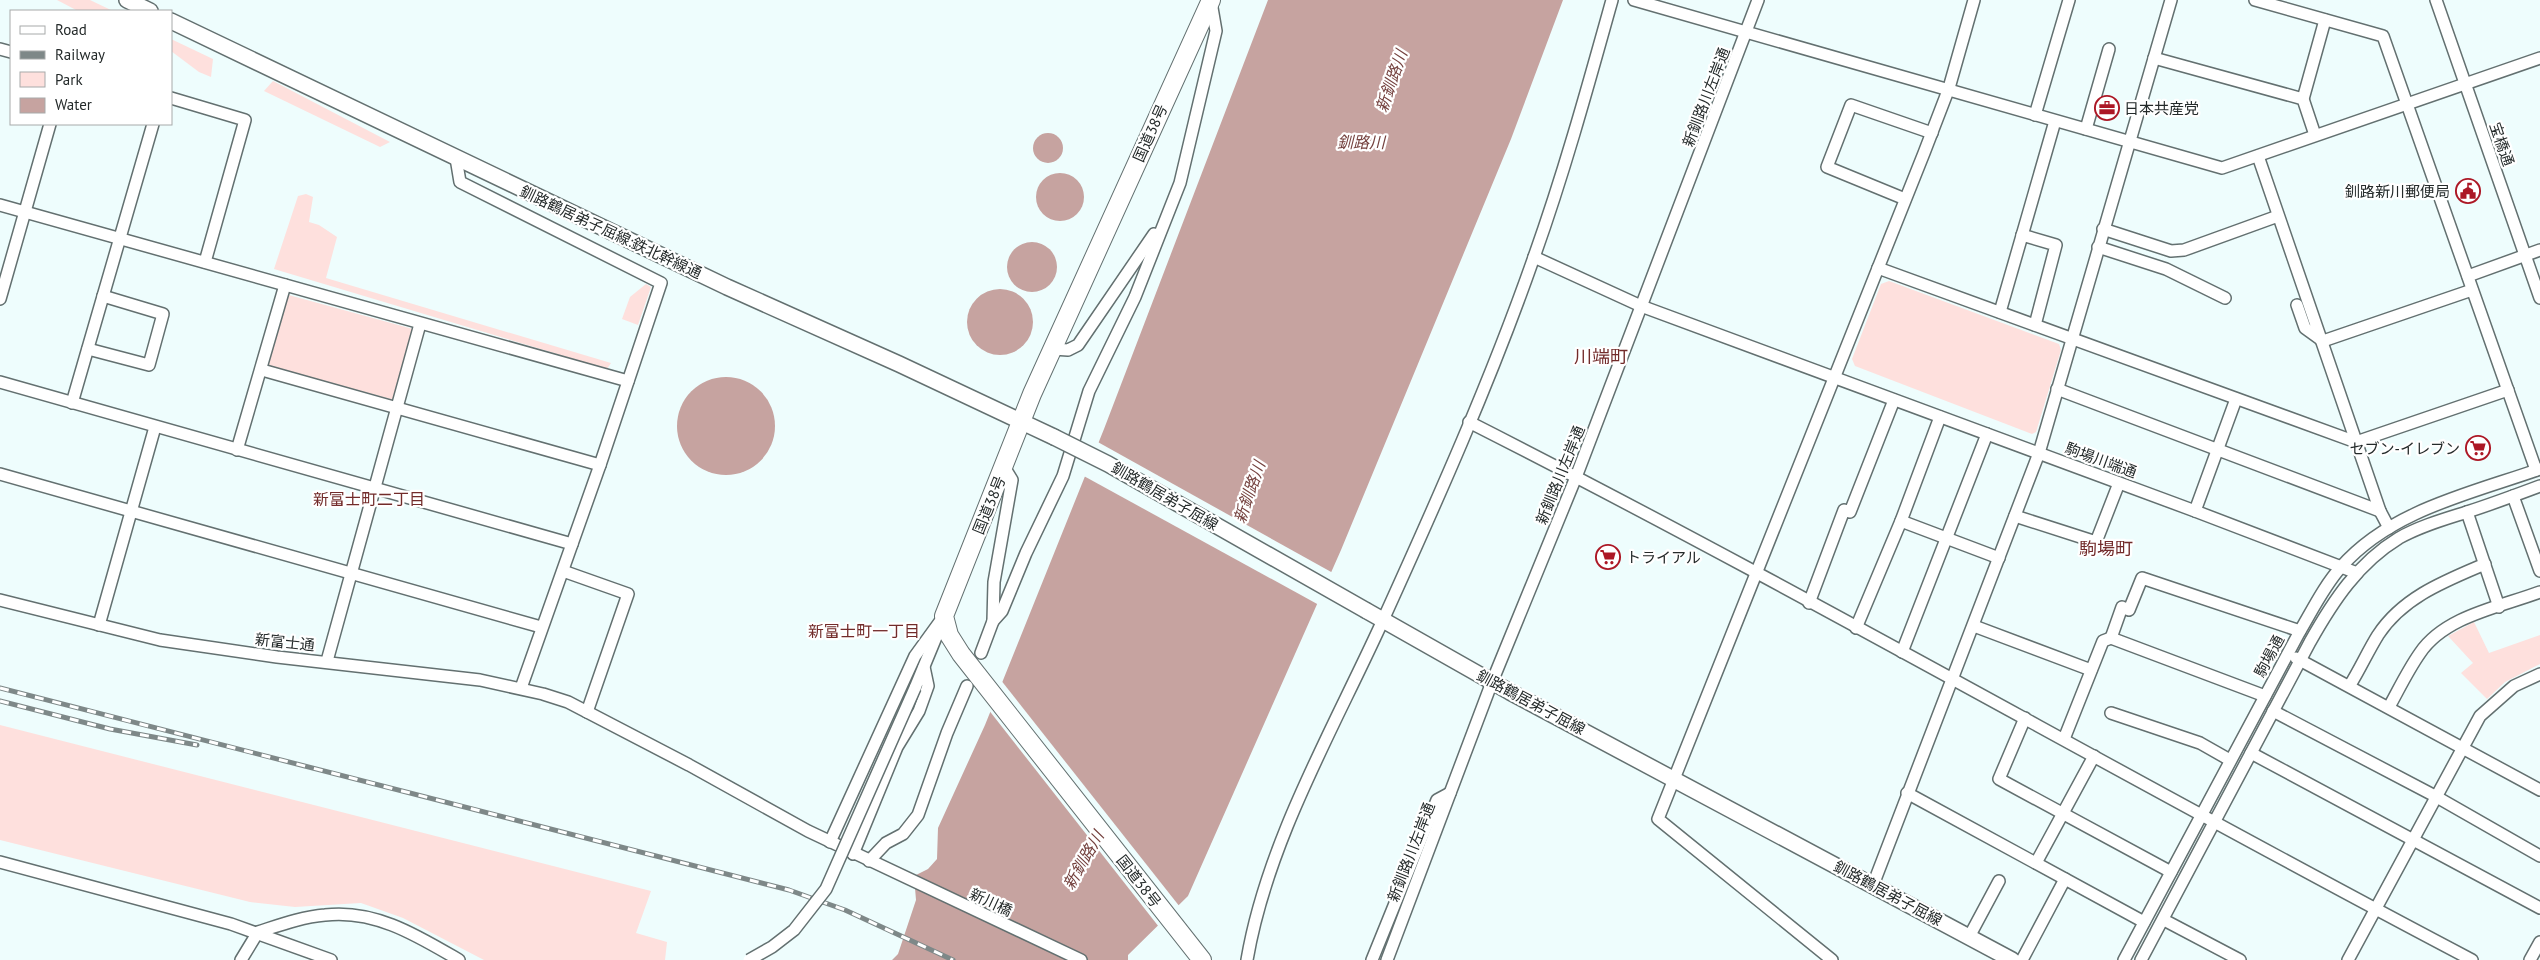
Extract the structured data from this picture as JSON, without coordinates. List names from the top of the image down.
{
  "streets": {
    "highway": ["国道38号"],
    "main road": ["釧路鶴居弟子屈線:鉄北幹線通", "釧路鶴居弟子屈線"],
    "street": [
      "新釧路川左岸通",
      "宝橋通",
      "駒場川端通",
      "新富士通",
      "駒場通",
      "新川橋"
    ]
  },
  "crossings": [
    ["新釧路川左岸通", "駒場川端通"],
    ["新釧路川左岸通", "釧路鶴居弟子屈線"],
    ["国道38号", "釧路鶴居弟子屈線:鉄北幹線通"],
    ["釧路鶴居弟子屈線:鉄北幹線通", "釧路鶴居弟子屈線"],
    ["駒場川端通", "駒場通"],
    ["新富士通", "新川橋"]
  ],
  "districts": [
    "川端町",
    "新富士町二丁目",
    "駒場町",
    "新富士町一丁目"
  ],
  "water": ["新釧路川", "釧路川"],
  "places": {
    "office": ["日本共産党"],
    "public building": ["釧路新川郵便局"],
    "supermarket": ["セブン-イレブン", "トライアル"]
  },
  "legend": [
    "Road",
    "Railway",
    "Park",
    "Water"
  ]
}
